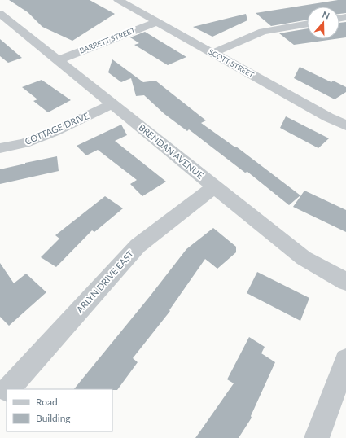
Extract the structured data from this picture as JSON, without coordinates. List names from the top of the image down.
{
  "streets": {
    "street": [
      "BARRETT STREET",
      "SCOTT STREET",
      "COTTAGE DRIVE",
      "BRENDAN AVENUE",
      "ARLYN DRIVE EAST"
    ]
  },
  "crossings": [
    ["BARRETT STREET", "SCOTT STREET"],
    ["BARRETT STREET", "BRENDAN AVENUE"],
    ["COTTAGE DRIVE", "BRENDAN AVENUE"],
    ["BRENDAN AVENUE", "ARLYN DRIVE EAST"]
  ],
  "legend": ["Road", "Building"],
  "north": "top"
}
